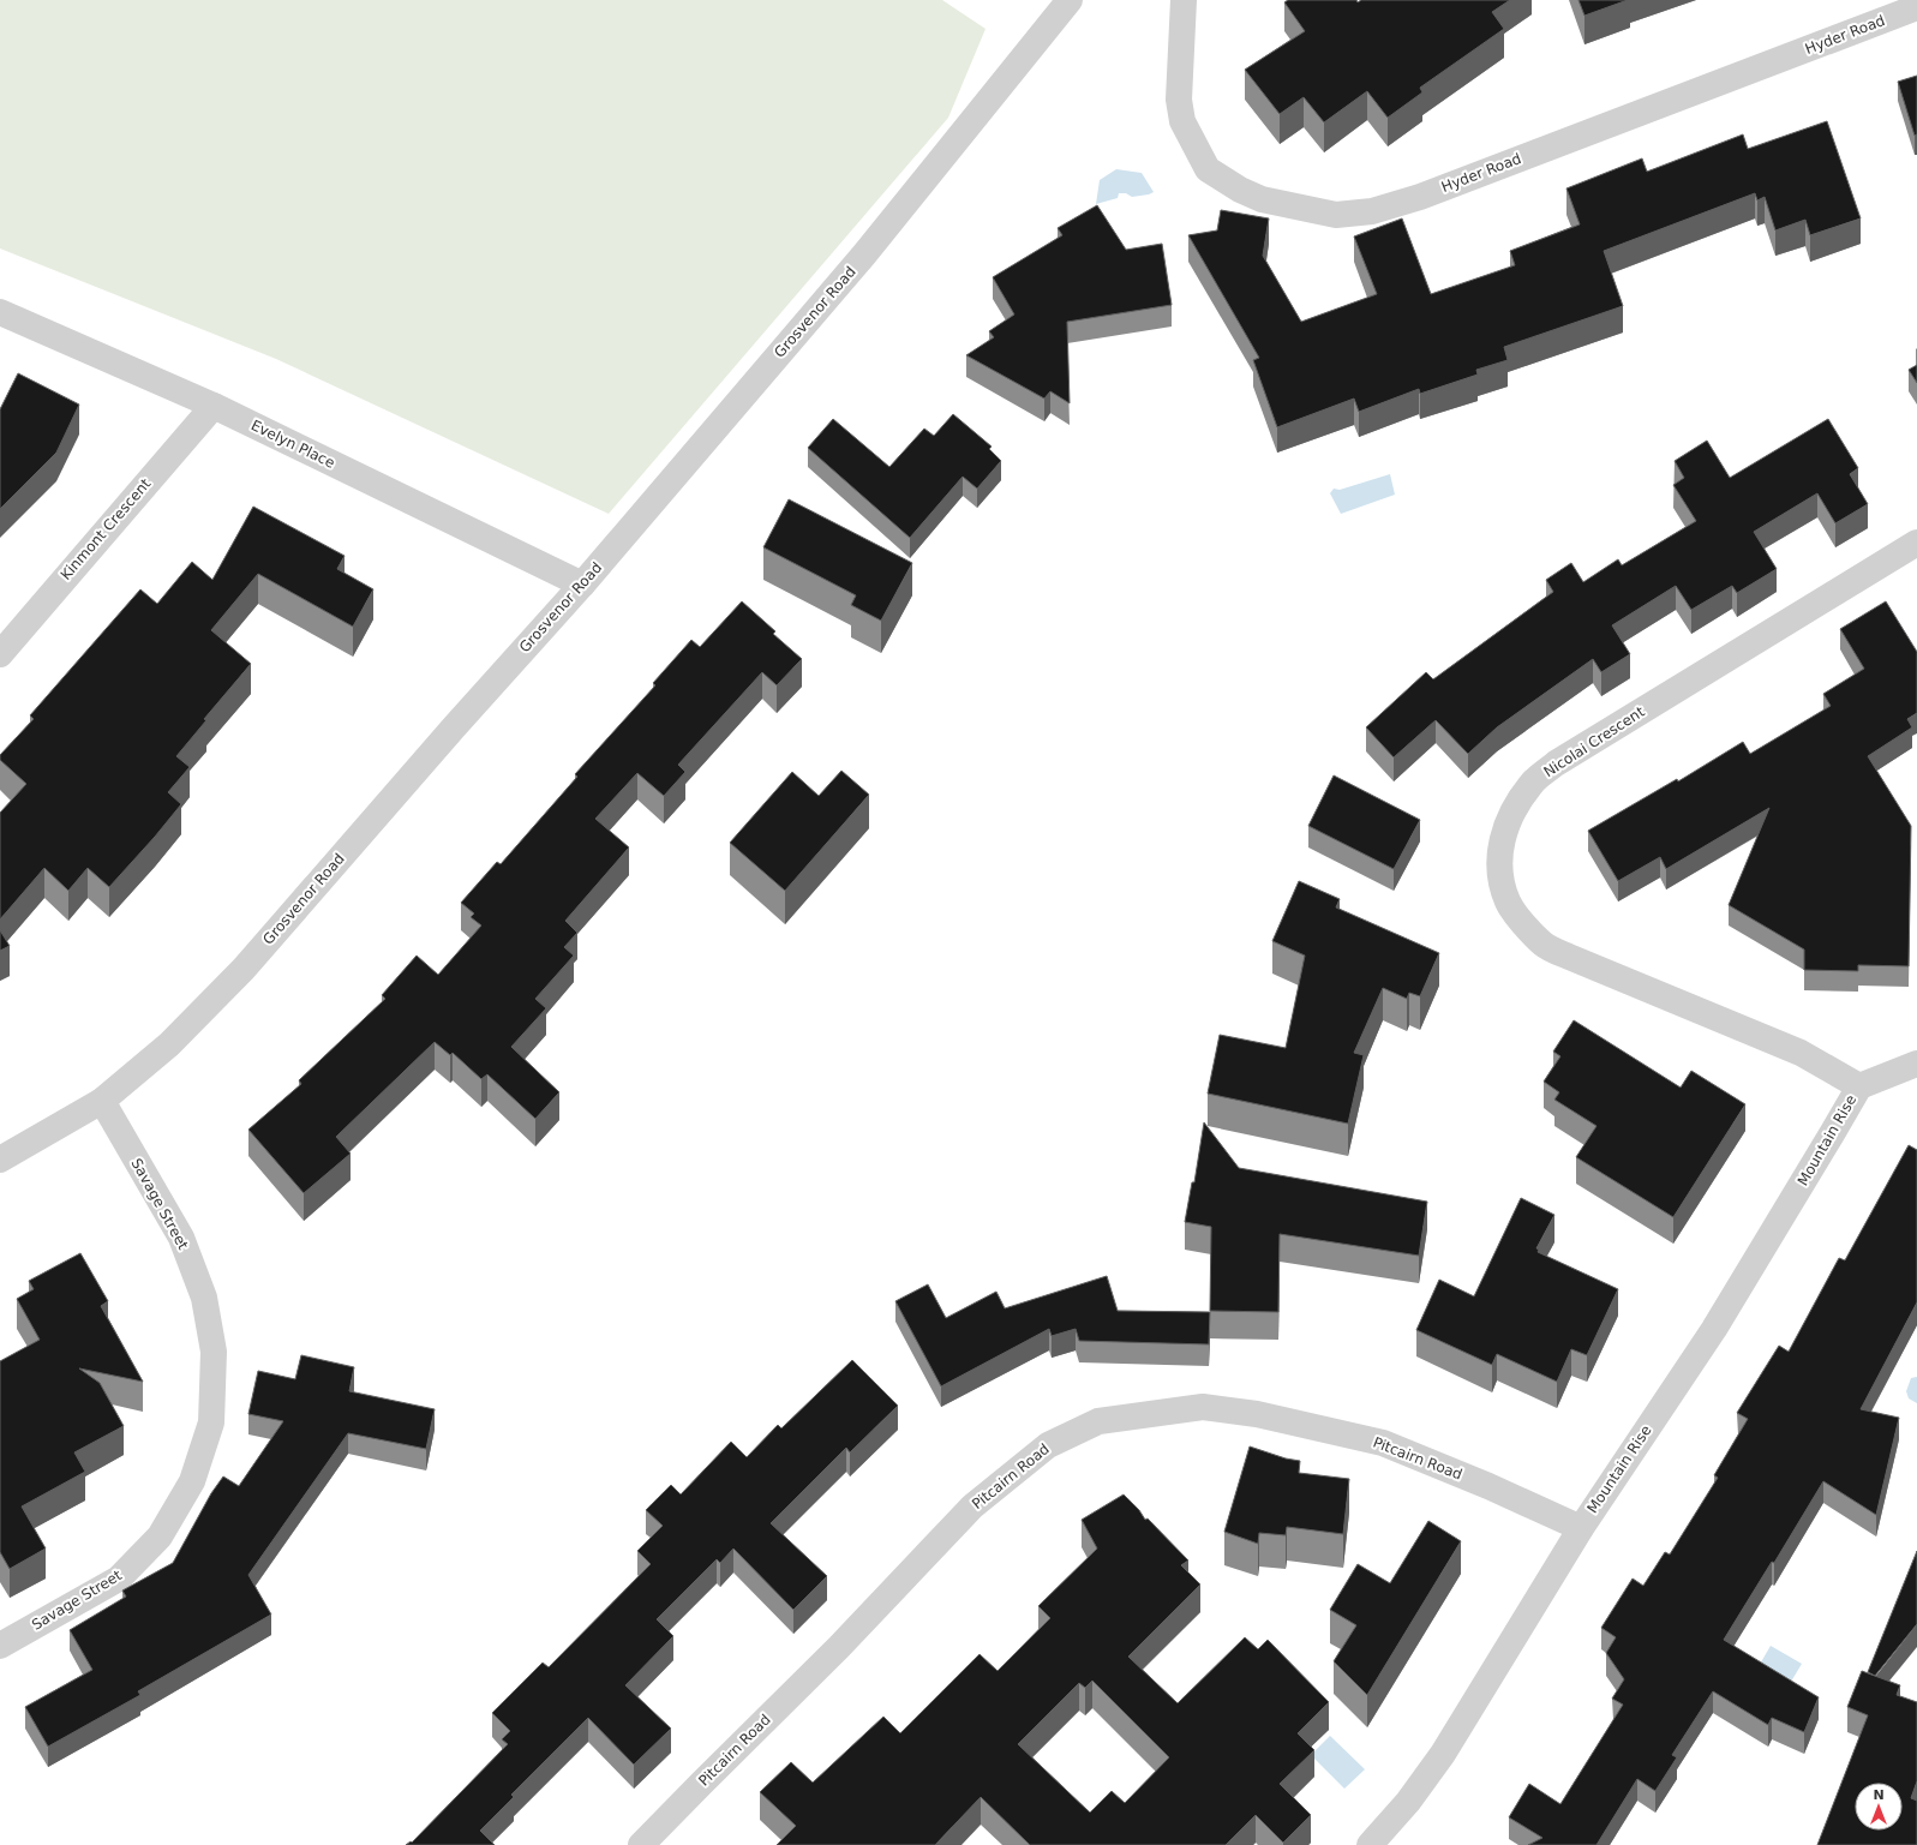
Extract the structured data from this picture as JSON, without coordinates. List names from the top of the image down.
{
  "streets": {
    "street": [
      "Hyder Road",
      "Grosvenor Road",
      "Evelyn Place",
      "Kinmont Crescent",
      "Nicolai Crescent",
      "Mountain Rise",
      "Savage Street",
      "Pitcairn Road"
    ]
  },
  "crossings": [
    ["Grosvenor Road", "Evelyn Place"],
    ["Grosvenor Road", "Savage Street"],
    ["Evelyn Place", "Kinmont Crescent"],
    ["Nicolai Crescent", "Mountain Rise"],
    ["Mountain Rise", "Pitcairn Road"]
  ],
  "north": "top"
}
